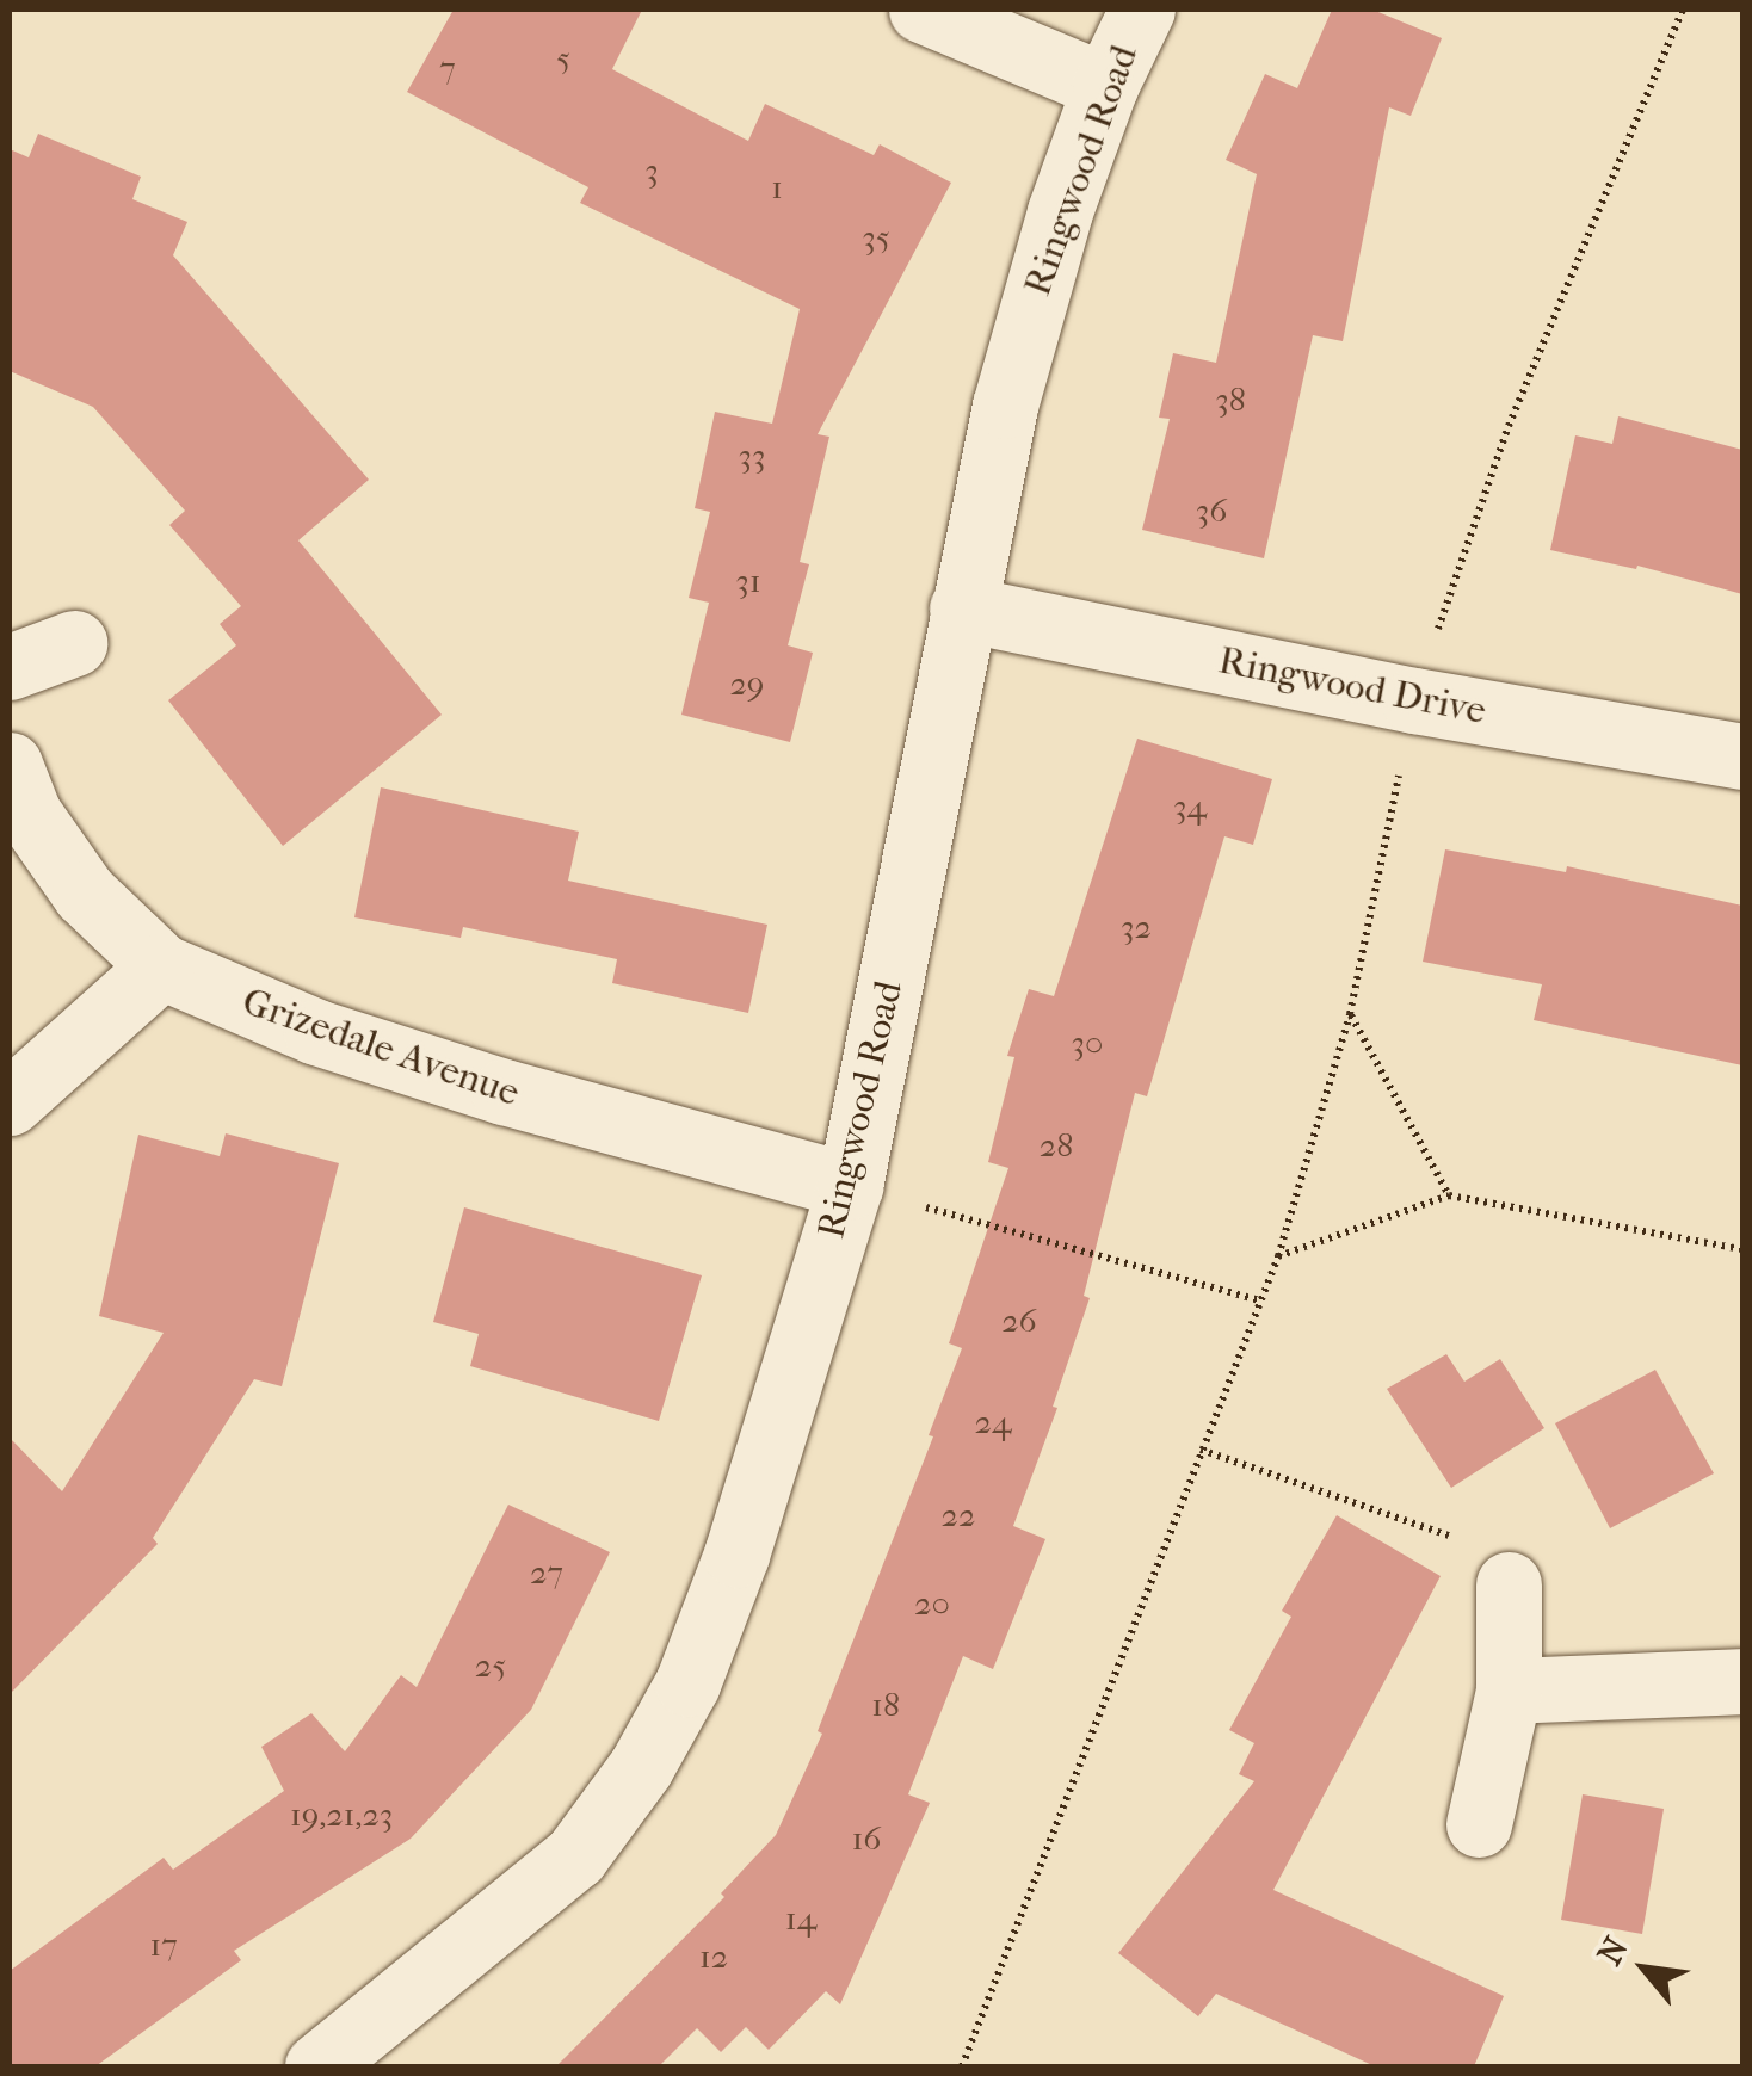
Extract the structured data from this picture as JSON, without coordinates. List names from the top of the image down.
{
  "streets": {
    "street": ["Ringwood Road", "Ringwood Drive", "Grizedale Avenue"]
  },
  "crossings": [
    ["Ringwood Road", "Ringwood Drive"],
    ["Ringwood Road", "Grizedale Avenue"]
  ],
  "house_numbers": [
    "5",
    "7",
    "3",
    "1",
    "35",
    "38",
    "33",
    "36",
    "31",
    "29",
    "34",
    "32",
    "30",
    "28",
    "26",
    "24",
    "22",
    "27",
    "20",
    "25",
    "18",
    "19,21,23",
    "16",
    "14",
    "17",
    "12"
  ],
  "north": "top left"
}
